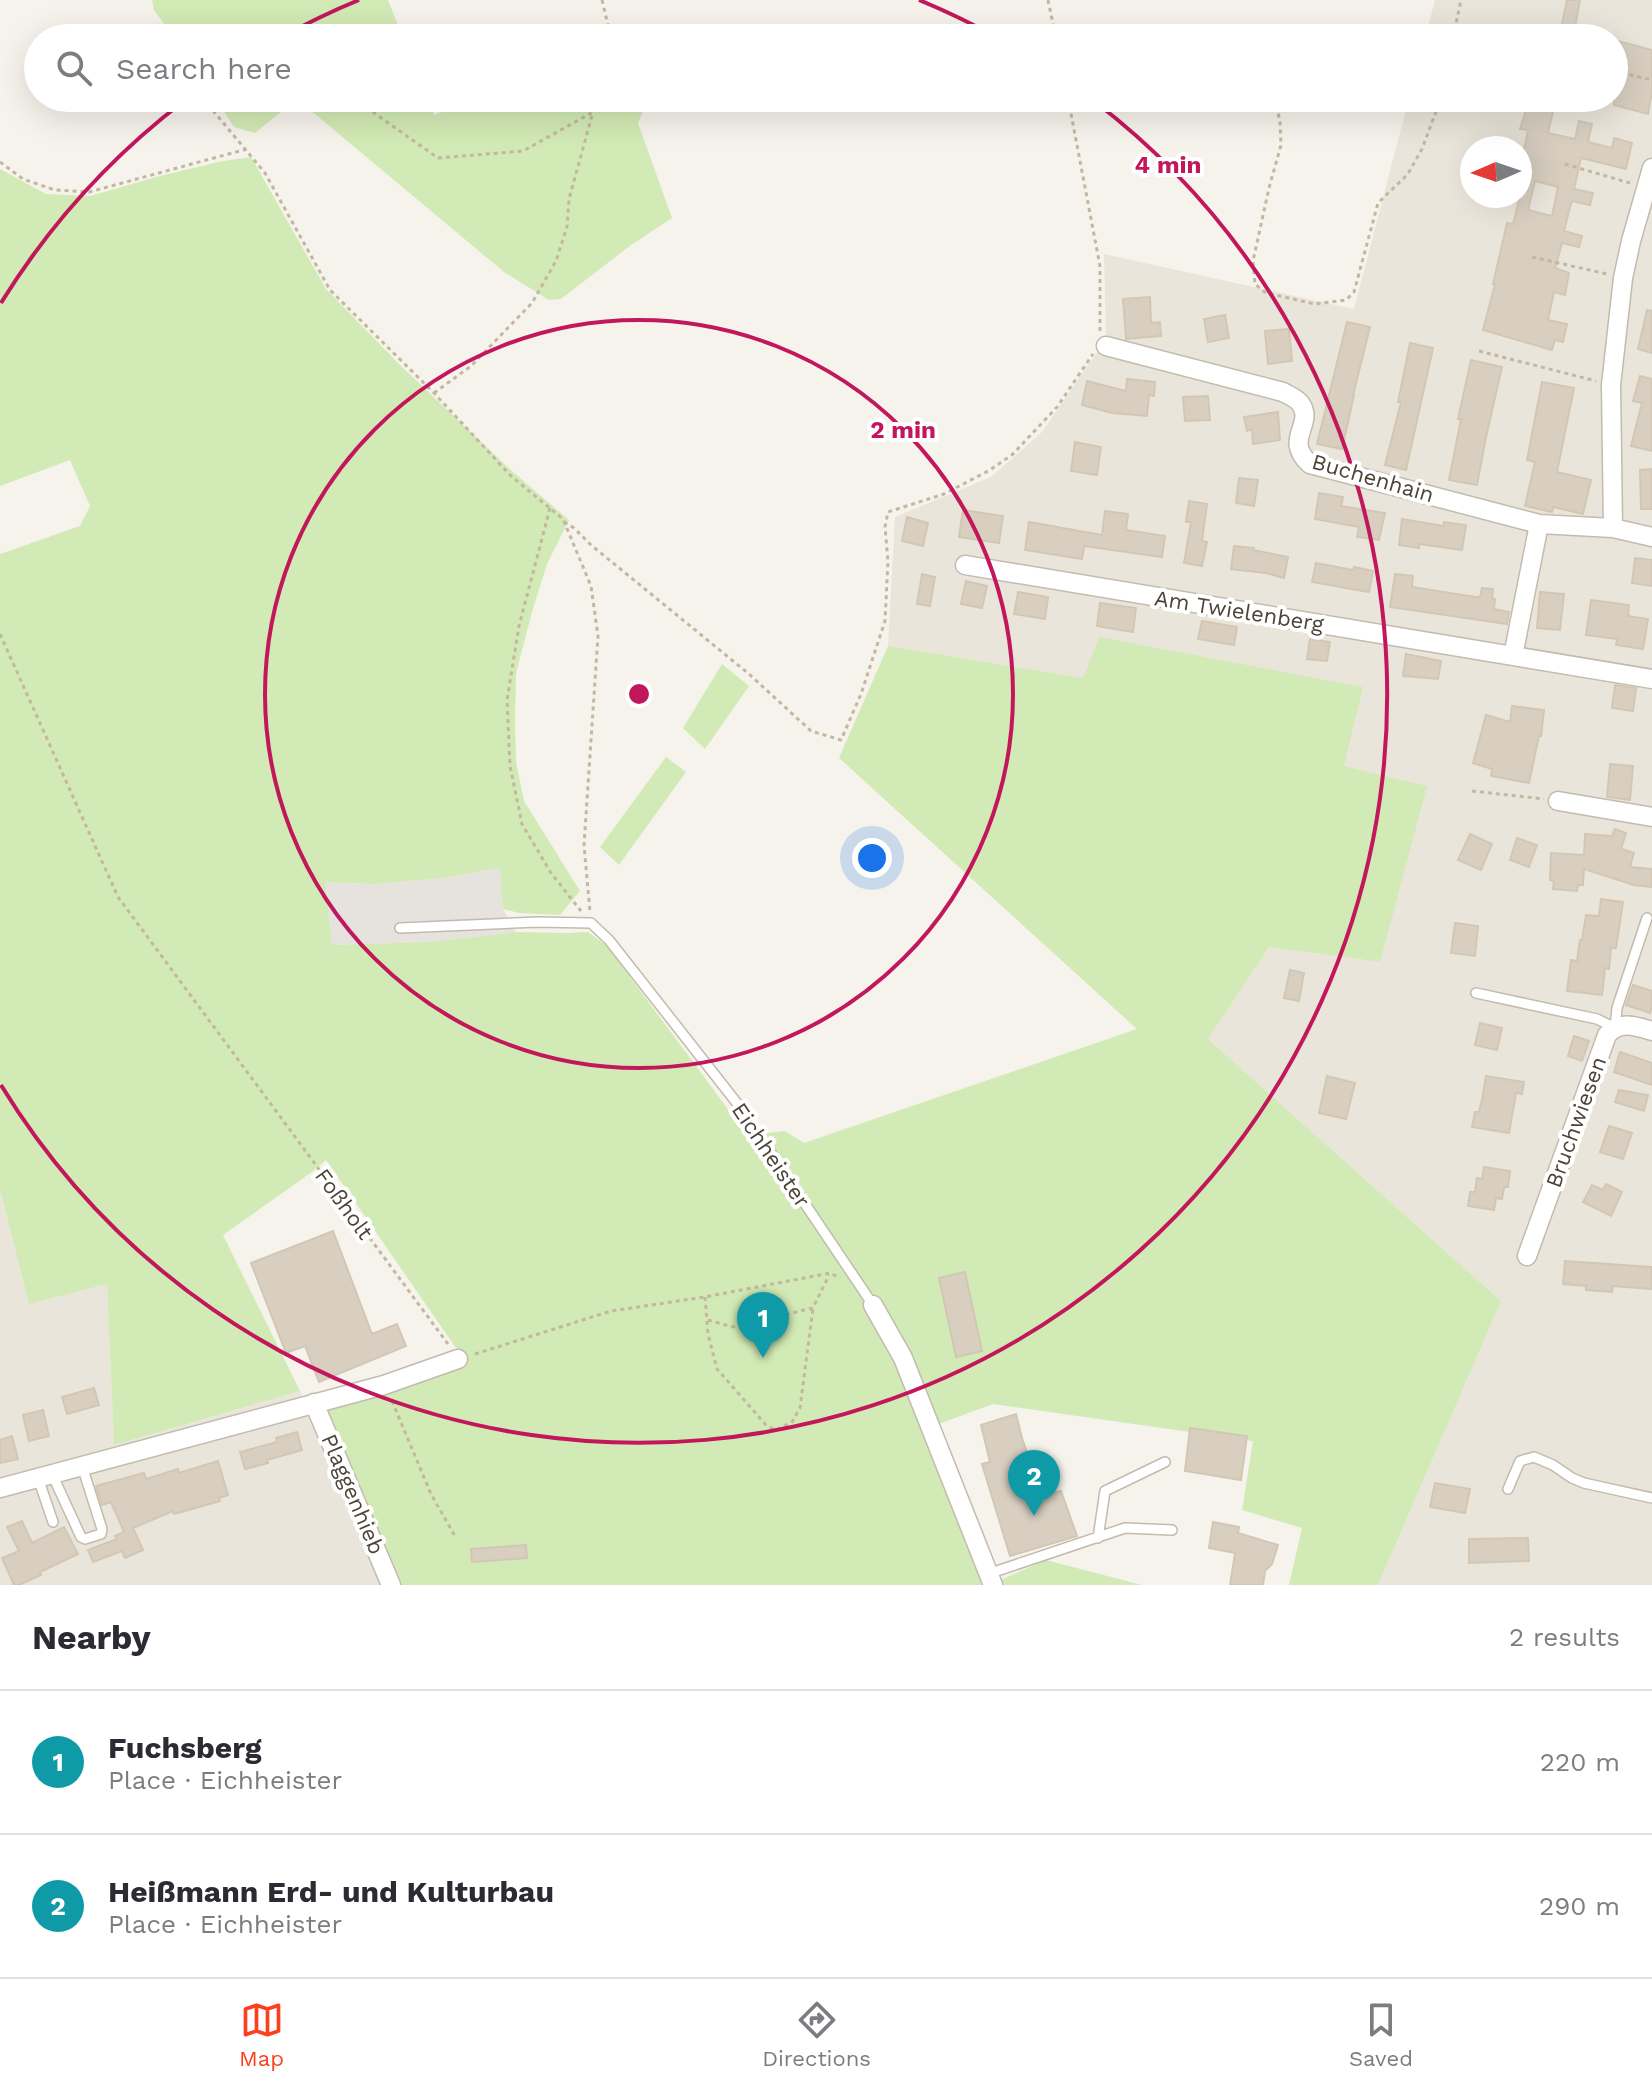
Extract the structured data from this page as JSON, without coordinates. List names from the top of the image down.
{
  "streets": {
    "street": [
      "Buchenhain",
      "Am Twielenberg",
      "Bruchwiesen",
      "Eichheister",
      "Plaggenhieb"
    ],
    "path": ["Foßholt"]
  },
  "north": "left",
  "page": {
    "search": "Search here",
    "pins": ["1", "2"],
    "heading": ["Nearby", "2 results"],
    "list": [
      {
        "mark": "1",
        "name": "Fuchsberg",
        "note": "Place · Eichheister",
        "value": "220 m"
      },
      {
        "mark": "2",
        "name": "Heißmann Erd- und Kulturbau",
        "note": "Place · Eichheister",
        "value": "290 m"
      }
    ],
    "nav": ["Map", "Directions", "Saved"]
  },
  "rings": ["4 min", "2 min"]
}
